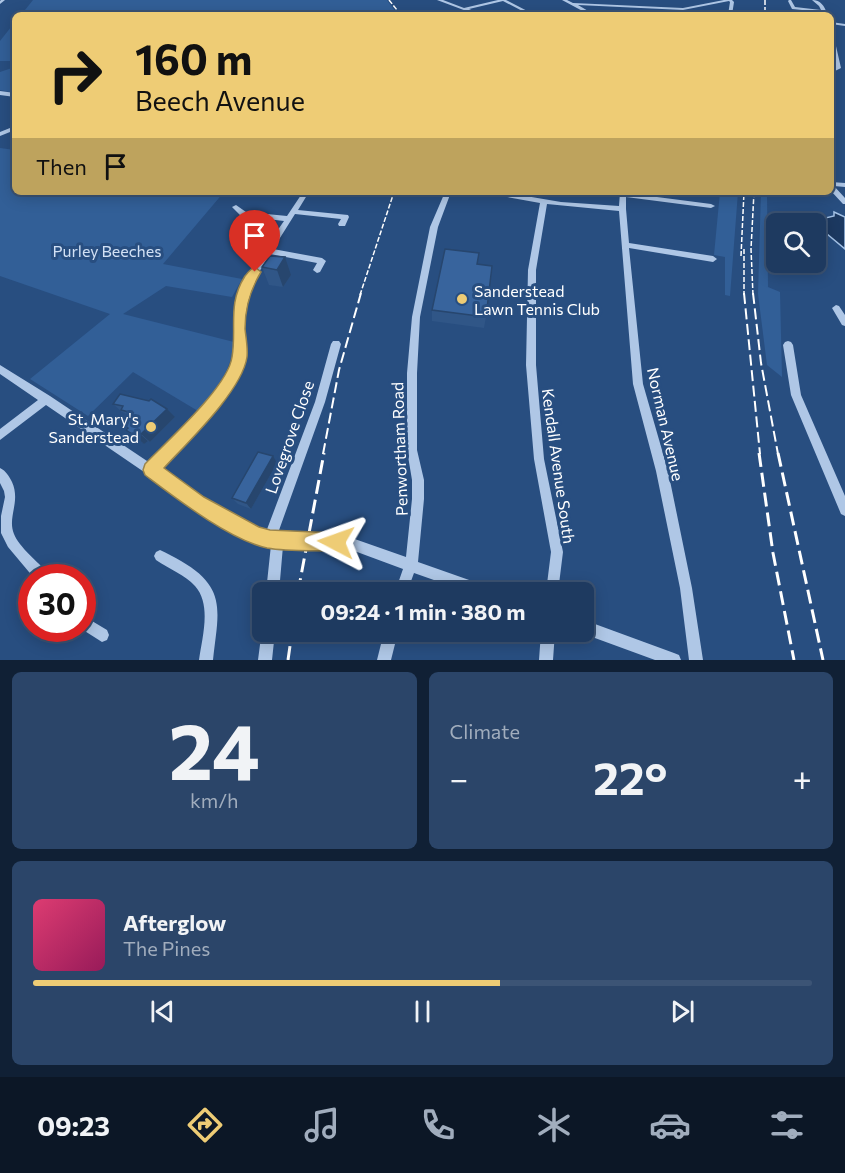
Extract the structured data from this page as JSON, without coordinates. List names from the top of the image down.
{
  "streets": {
    "street": [
      "Norman Avenue",
      "Lovegrove Close",
      "Penwortham Road",
      "Kendall Avenue South"
    ]
  },
  "parks": ["Purley Beeches"],
  "places": ["Sanderstead Lawn Tennis Club", "St. Mary's Sanderstead"],
  "page": {
    "turn": ["160 m", "Beech Avenue"],
    "then": "Then",
    "limit": "30",
    "trip": "09:24 · 1 min · 380 m",
    "tile": [
      ["24", "km/h"],
      "Climate"
    ],
    "heat": ["−", "22°", "+"],
    "song": ["Afterglow", "The Pines"],
    "tabs": "09:23"
  }
}
